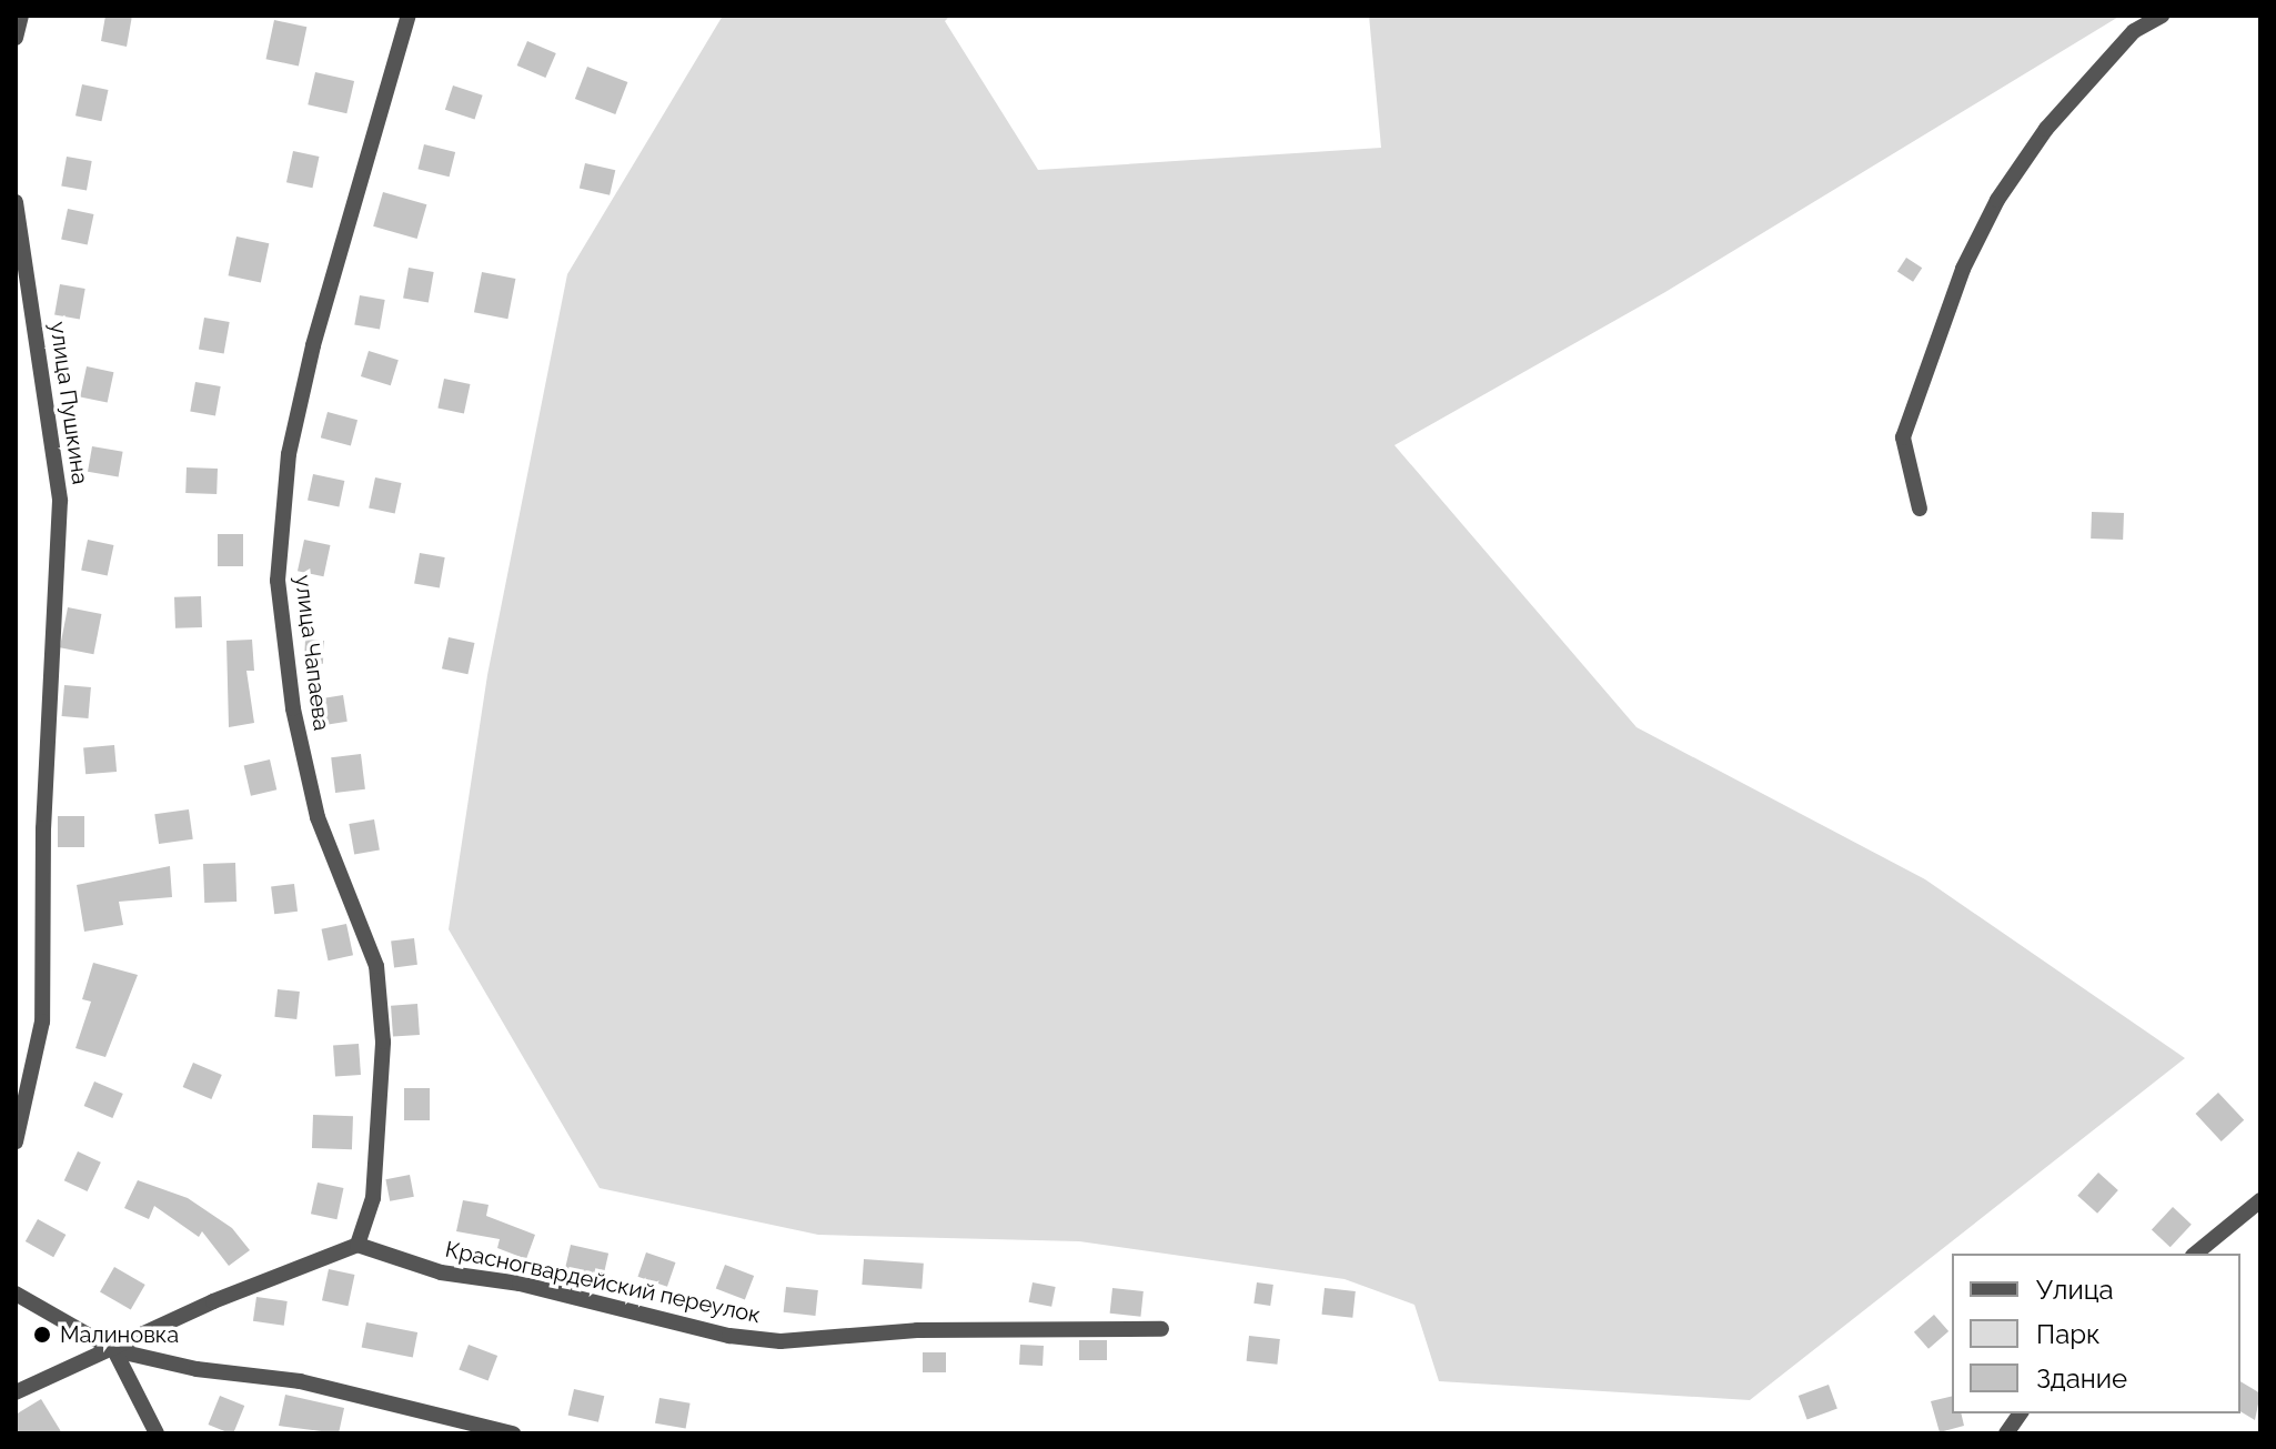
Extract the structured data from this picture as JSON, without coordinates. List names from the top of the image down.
{
  "streets": {
    "street": ["улица Пушкина", "улица Чапаева", "Красногвардейский переулок"]
  },
  "crossings": [
    ["улица Чапаева", "Красногвардейский переулок"]
  ],
  "places": ["Малиновка"],
  "legend": ["Улица", "Парк", "Здание"]
}
